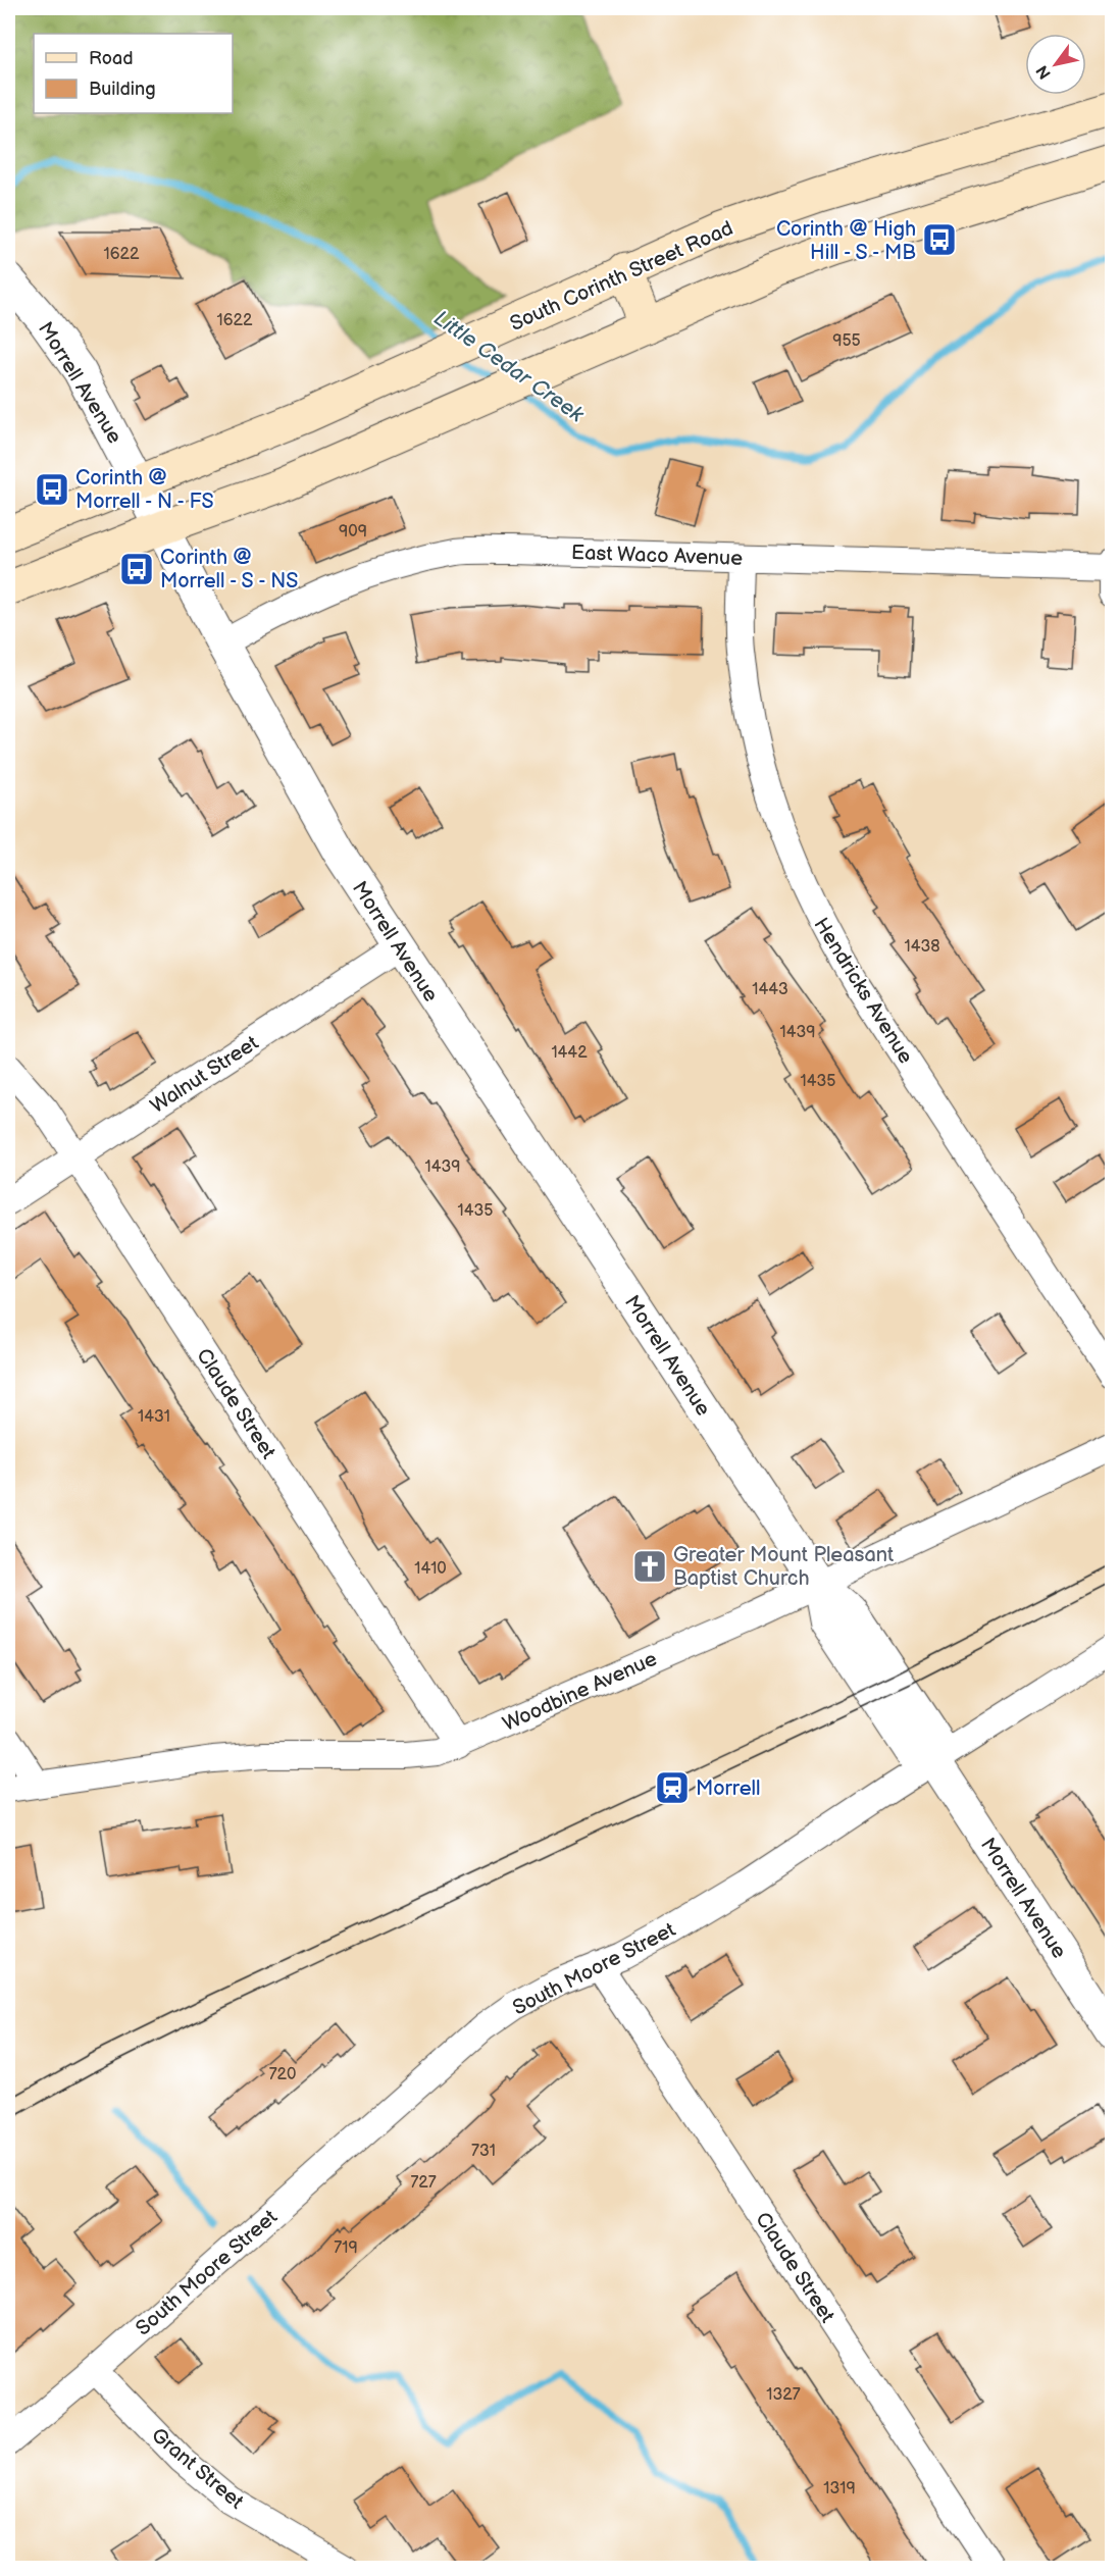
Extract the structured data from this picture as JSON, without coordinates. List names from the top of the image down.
{
  "streets": {
    "main road": ["South Corinth Street Road"],
    "street": [
      "Morrell Avenue",
      "East Waco Avenue",
      "Hendricks Avenue",
      "Walnut Street",
      "Claude Street",
      "Woodbine Avenue",
      "South Moore Street",
      "Grant Street"
    ]
  },
  "crossings": [
    ["South Corinth Street Road", "Morrell Avenue"],
    ["Morrell Avenue", "East Waco Avenue"],
    ["Morrell Avenue", "Walnut Street"],
    ["Morrell Avenue", "Woodbine Avenue"],
    ["Morrell Avenue", "South Moore Street"],
    ["East Waco Avenue", "Hendricks Avenue"],
    ["Walnut Street", "Claude Street"],
    ["Claude Street", "Woodbine Avenue"],
    ["Claude Street", "South Moore Street"],
    ["South Moore Street", "Grant Street"]
  ],
  "water": ["Little Cedar Creek"],
  "places": {
    "bus stop": ["Corinth @ High Hill - S - MB", "Corinth @ Morrell - N - FS", "Corinth @ Morrell - S - NS"],
    "church": ["Greater Mount Pleasant Baptist Church"],
    "station": ["Morrell"]
  },
  "house_numbers": [
    "1622",
    "1622",
    "955",
    "909",
    "1438",
    "1443",
    "1439",
    "1442",
    "1435",
    "1439",
    "1435",
    "1431",
    "1410",
    "720",
    "731",
    "727",
    "719",
    "1327",
    "1319"
  ],
  "legend": ["Road", "Building"],
  "north": "bottom left"
}
